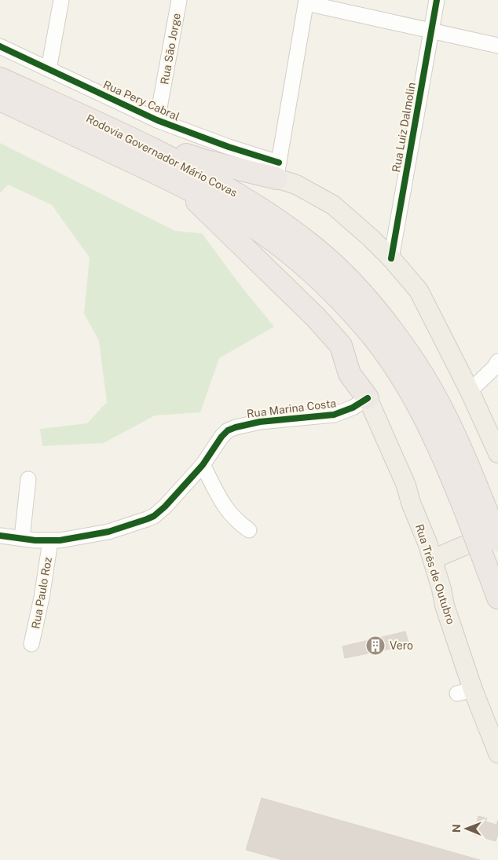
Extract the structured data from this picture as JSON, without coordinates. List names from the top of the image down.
{
  "streets": {
    "highway": ["Rodovia Governador Mário Covas"],
    "main road": ["Rua Três de Outubro"],
    "street": [
      "Rua São Jorge",
      "Rua Pery Cabral",
      "Rua Luiz Dalmolin",
      "Rua Marina Costa",
      "Rua Paulo Roz"
    ]
  },
  "crossings": [
    ["Rua São Jorge", "Rua Pery Cabral"],
    ["Rua Marina Costa", "Rua Três de Outubro"],
    ["Rua Marina Costa", "Rua Paulo Roz"]
  ],
  "places": {
    "building": ["Vero"]
  },
  "north": "left"
}
